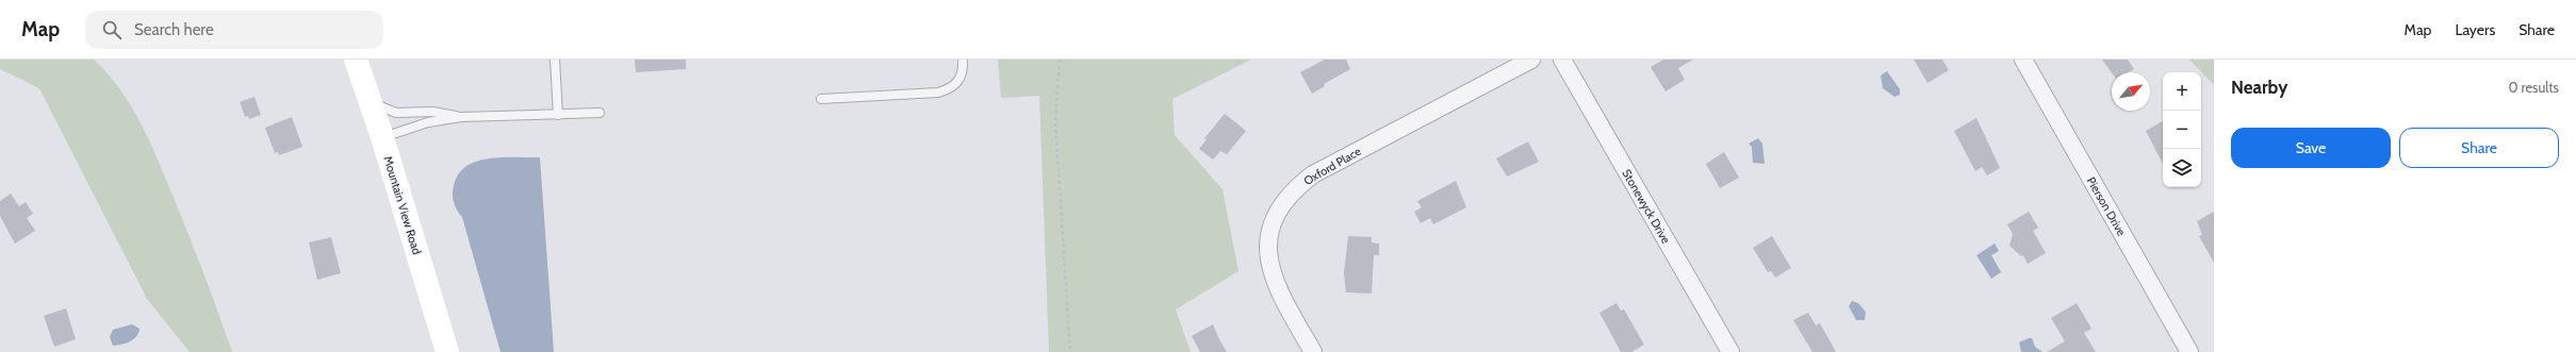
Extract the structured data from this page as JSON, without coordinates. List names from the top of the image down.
{
  "streets": {
    "street": [
      "Oxford Place",
      "Mountain View Road",
      "Stonewyck Drive",
      "Pierson Drive"
    ]
  },
  "north": "top right",
  "page": {
    "header": "Map",
    "search": "Search here",
    "nav": ["Map", "Layers", "Share"],
    "heading": ["Nearby", "0 results"],
    "map_buttons": ["+", "−"],
    "buttons": ["Save", "Share"]
  }
}
